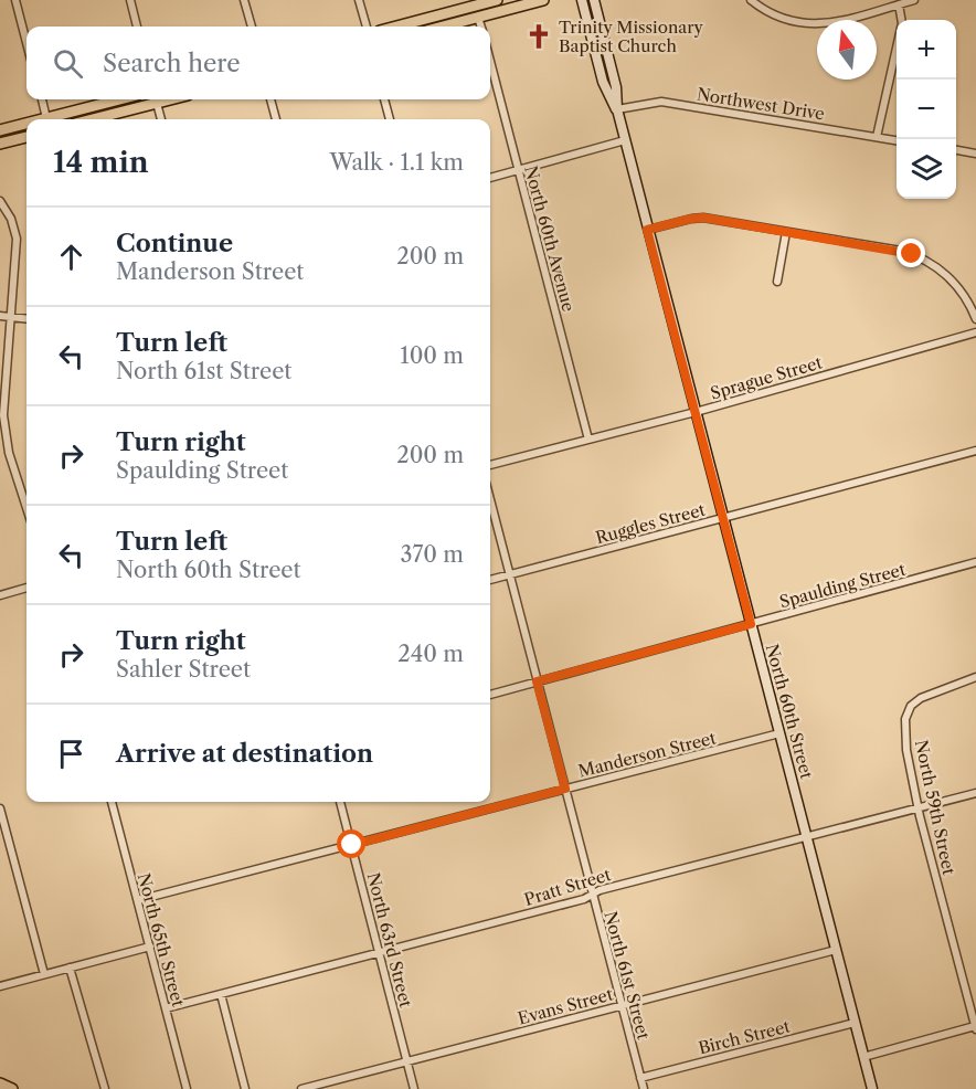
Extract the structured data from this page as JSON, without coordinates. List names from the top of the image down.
{
  "streets": {
    "main road": ["North 60th Street"],
    "street": [
      "Northwest Drive",
      "North 60th Avenue",
      "Sprague Street",
      "Ruggles Street",
      "Spaulding Street",
      "Manderson Street",
      "North 59th Street",
      "Pratt Street",
      "North 65th Street",
      "North 63rd Street",
      "North 61st Street",
      "Evans Street",
      "Birch Street"
    ]
  },
  "crossings": [
    ["Northwest Drive", "North 60th Street"],
    ["North 60th Avenue", "Sprague Street"],
    ["Sprague Street", "North 60th Street"],
    ["Ruggles Street", "North 60th Street"],
    ["Ruggles Street", "North 61st Street"],
    ["Spaulding Street", "North 60th Street"],
    ["Spaulding Street", "North 61st Street"],
    ["North 60th Street", "Manderson Street"],
    ["North 60th Street", "Pratt Street"],
    ["North 60th Street", "Evans Street"],
    ["North 60th Street", "Birch Street"],
    ["Manderson Street", "North 65th Street"],
    ["Manderson Street", "North 63rd Street"],
    ["Manderson Street", "North 61st Street"],
    ["North 59th Street", "Pratt Street"],
    ["Pratt Street", "North 65th Street"],
    ["Pratt Street", "North 63rd Street"],
    ["Pratt Street", "North 61st Street"],
    ["North 63rd Street", "Evans Street"],
    ["North 61st Street", "Evans Street"],
    ["North 61st Street", "Birch Street"]
  ],
  "places": {
    "church": ["Trinity Missionary Baptist Church"]
  },
  "north": "top",
  "page": {
    "map_buttons": ["+", "−"],
    "search": "Search here",
    "heading": ["14 min", "Walk · 1.1 km"],
    "list": [
      ["Continue", "Manderson Street", "200 m"],
      ["Turn left", "North 61st Street", "100 m"],
      ["Turn right", "Spaulding Street", "200 m"],
      ["Turn left", "North 60th Street", "370 m"],
      ["Turn right", "Sahler Street", "240 m"],
      "Arrive at destination"
    ]
  }
}
